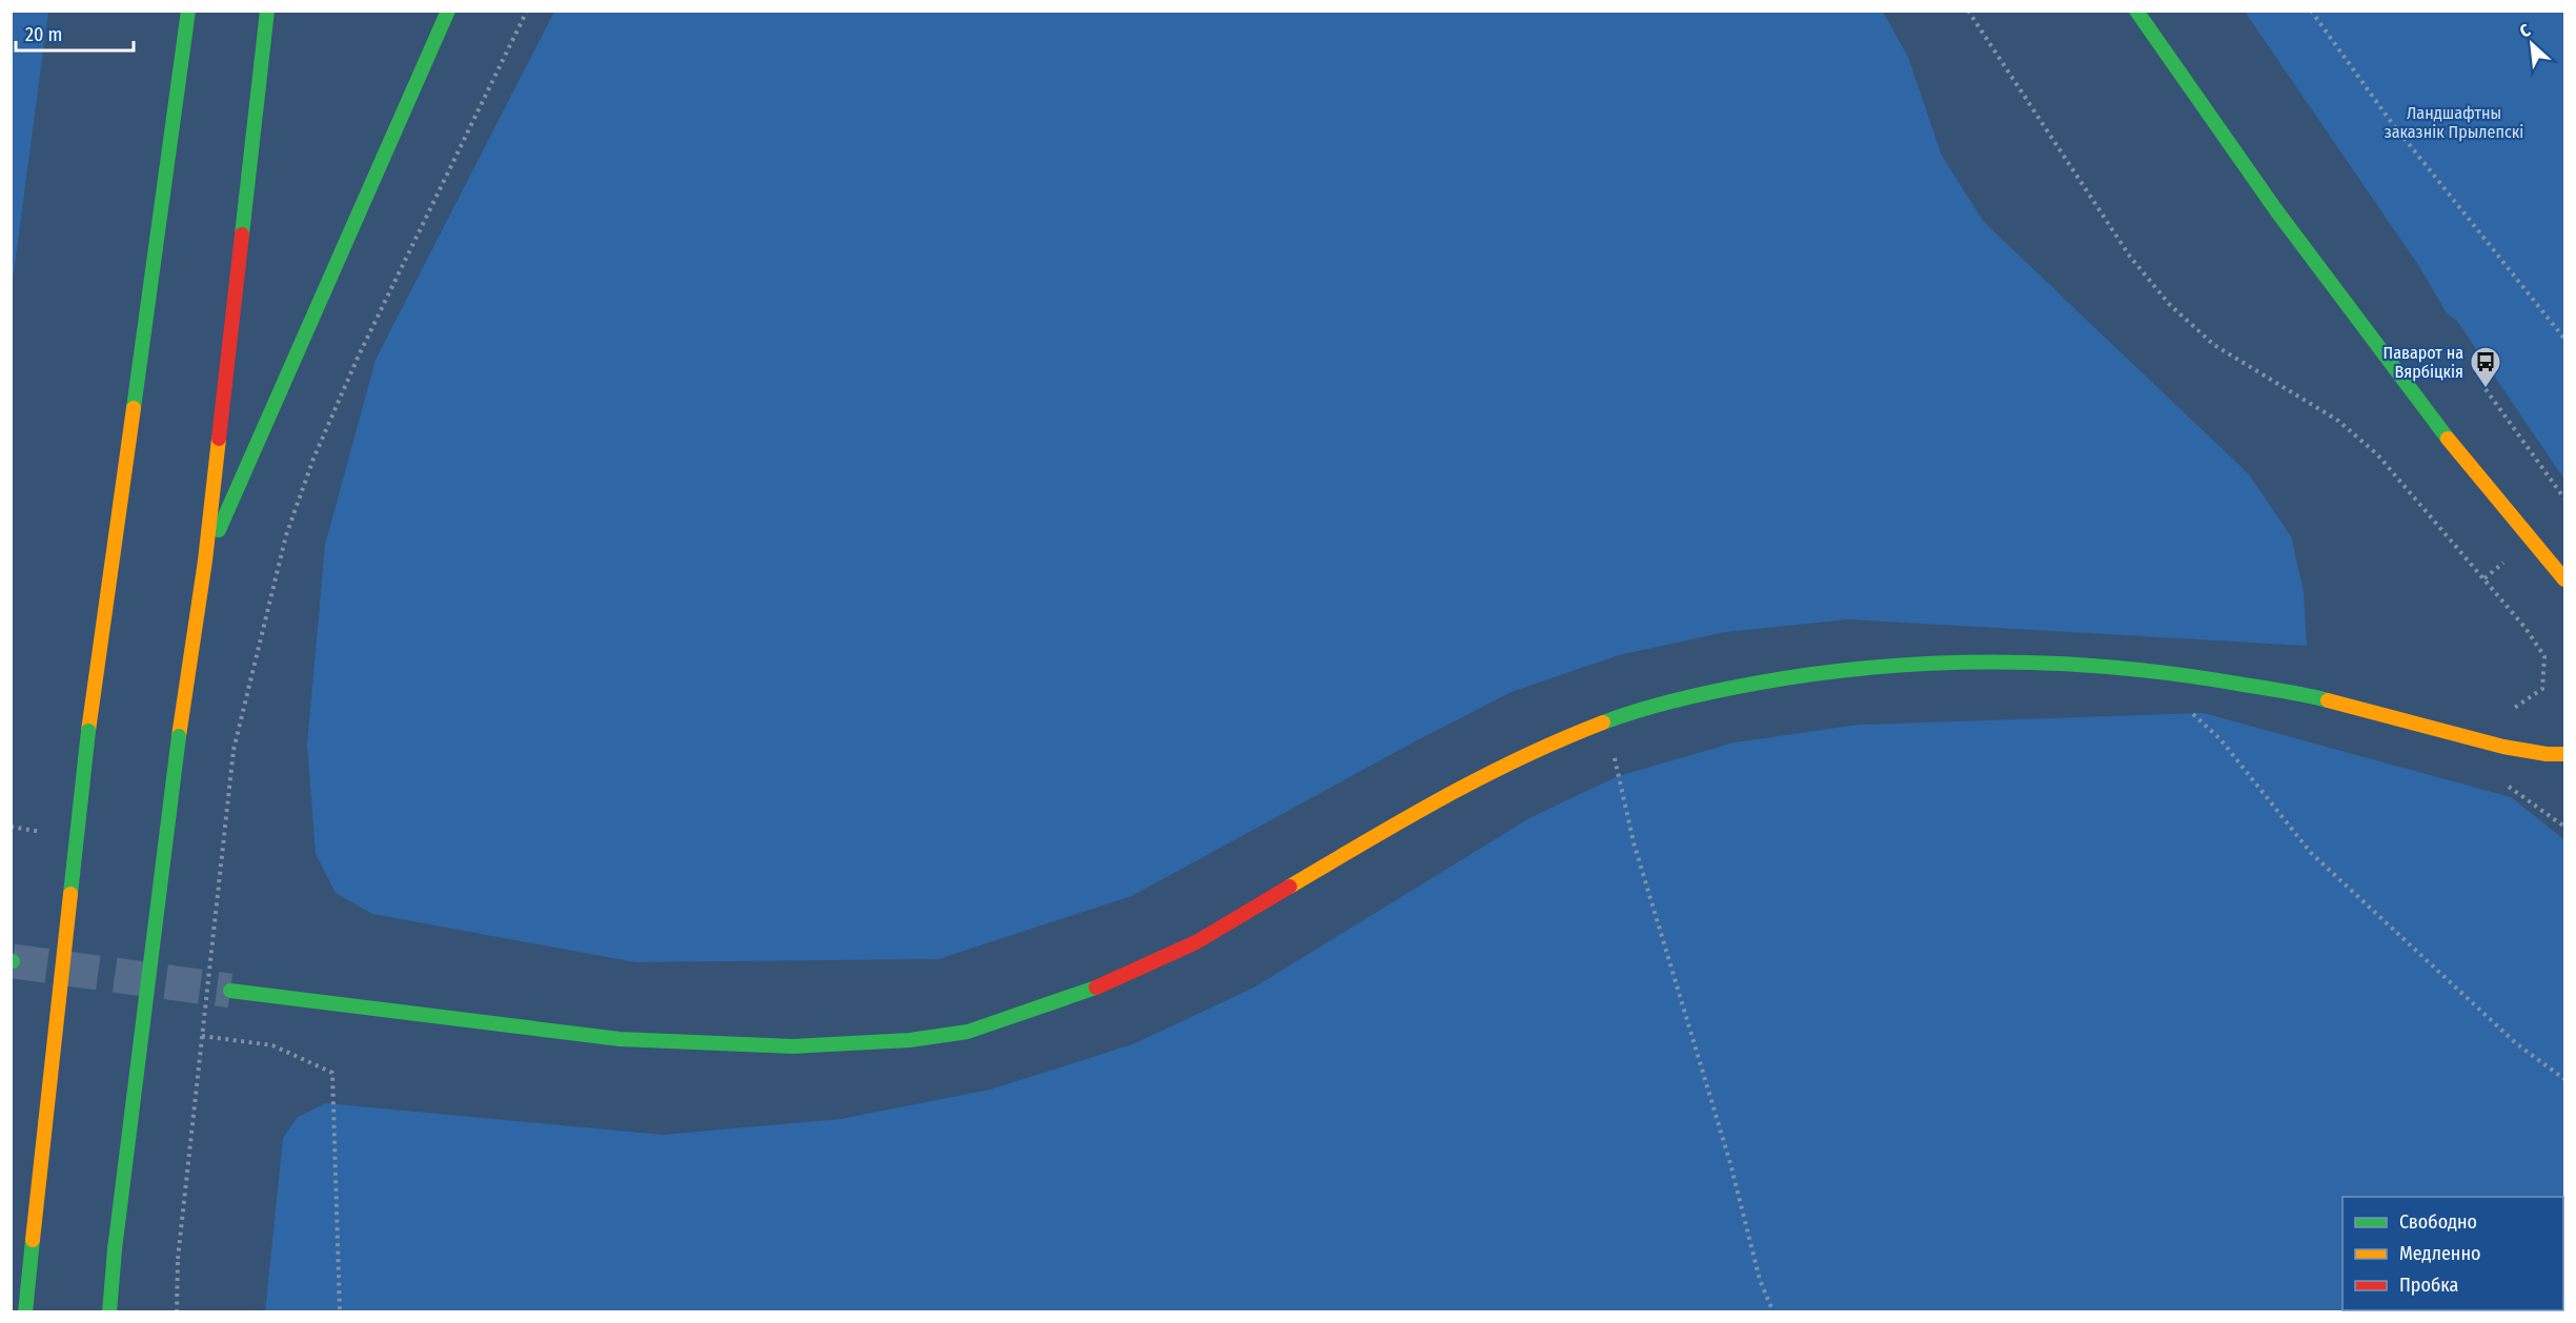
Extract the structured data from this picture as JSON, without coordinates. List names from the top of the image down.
{
  "parks": ["Ландшафтны заказнік Прылепскі"],
  "places": {
    "bus stop": ["Паварот на Вярбіцкія"]
  },
  "legend": ["Свободно", "Медленно", "Пробка"],
  "scale_bar": "20 m",
  "north": "top left"
}
